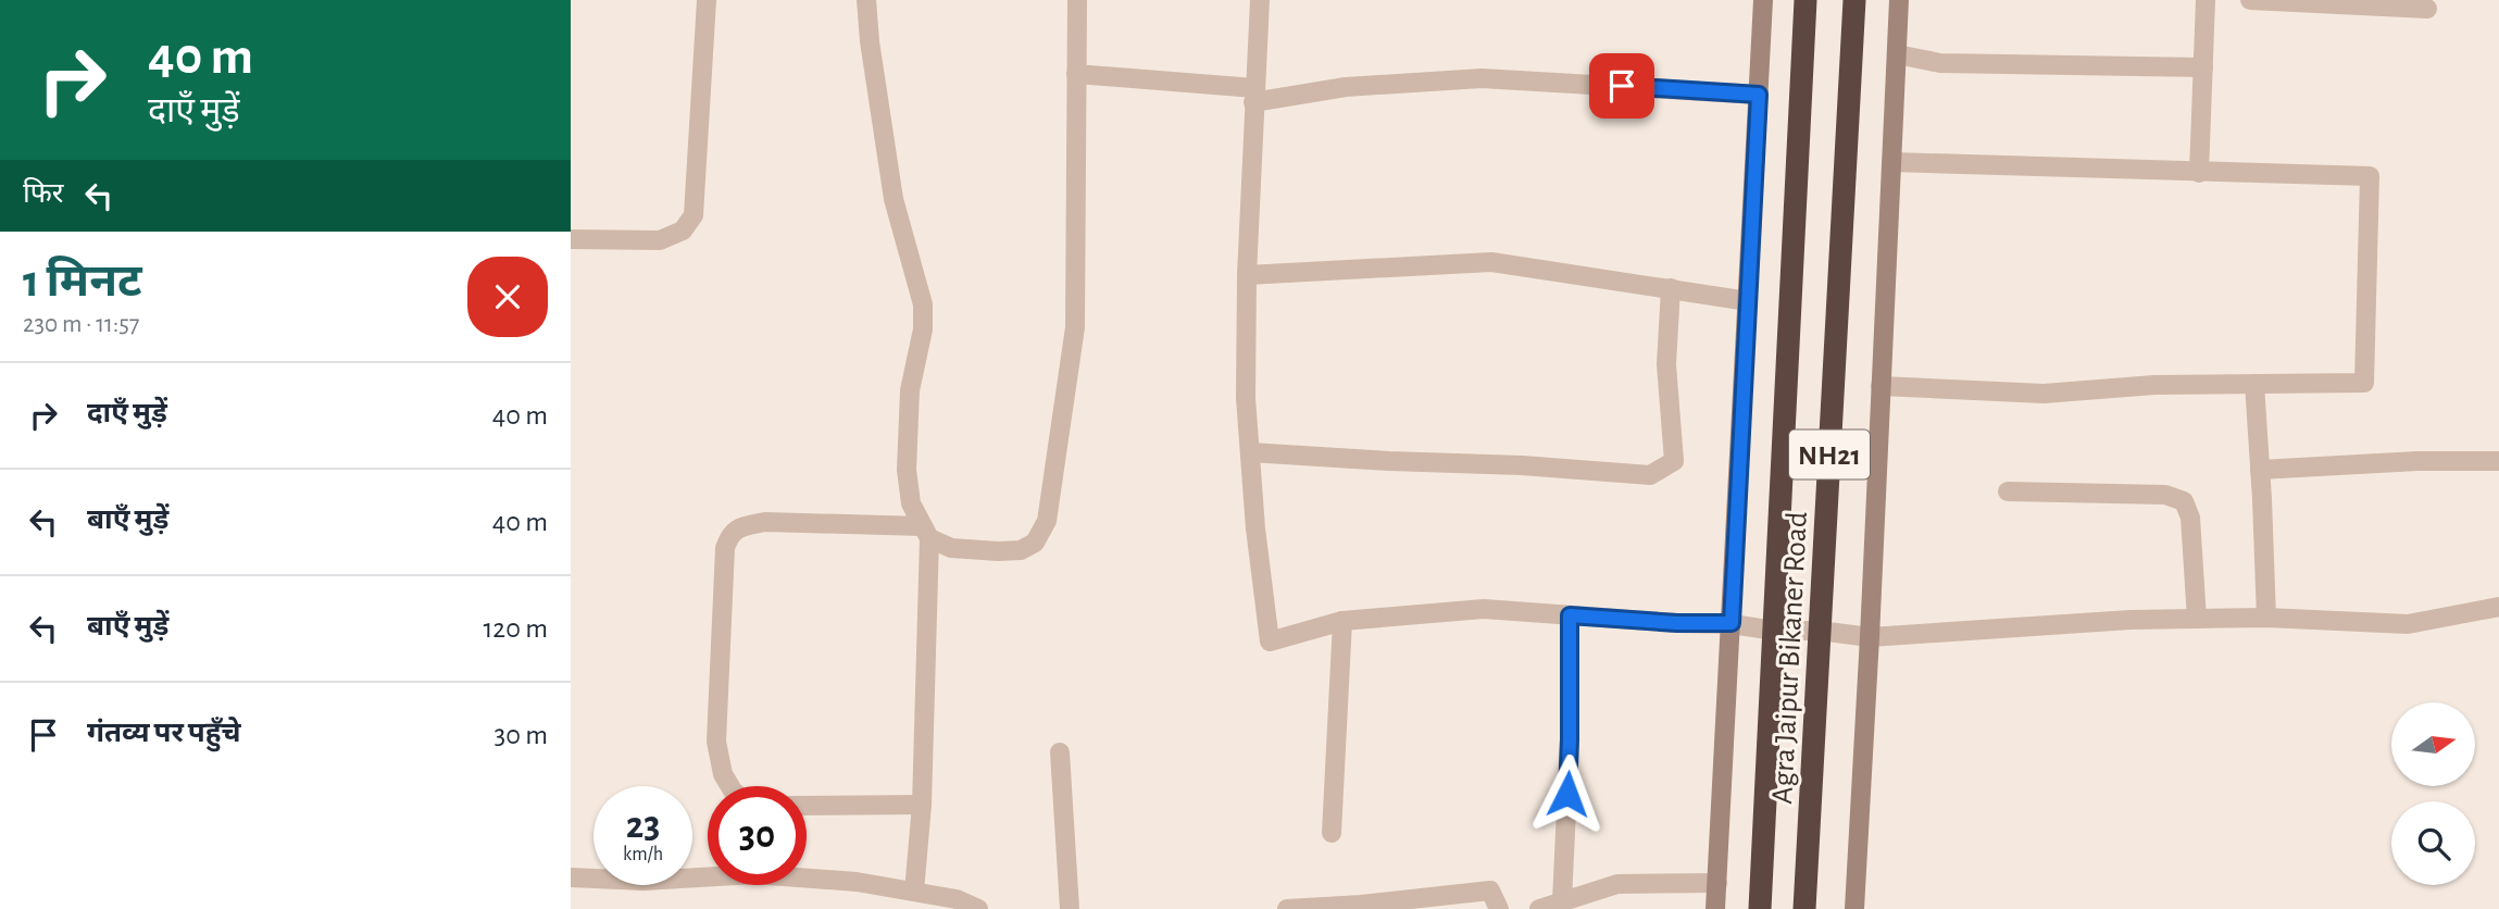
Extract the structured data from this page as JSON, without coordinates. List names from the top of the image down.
{
  "streets": {
    "highway": ["NH21", "Agra Jaipur Bikaner Road"]
  },
  "north": "right",
  "page": {
    "turn": ["40 m", "दाएँ मुड़ें"],
    "then": "फिर",
    "heading": ["1 मिनट", "230 m · 11:57"],
    "list": [
      {
        "name": "दाएँ मुड़ें",
        "value": "40 m"
      },
      {
        "name": "बाएँ मुड़ें",
        "value": "40 m"
      },
      {
        "name": "बाएँ मुड़ें",
        "value": "120 m"
      },
      {
        "name": "गंतव्य पर पहुँचे",
        "value": "30 m"
      }
    ],
    "speed": "23 km/h",
    "limit": "30"
  }
}
